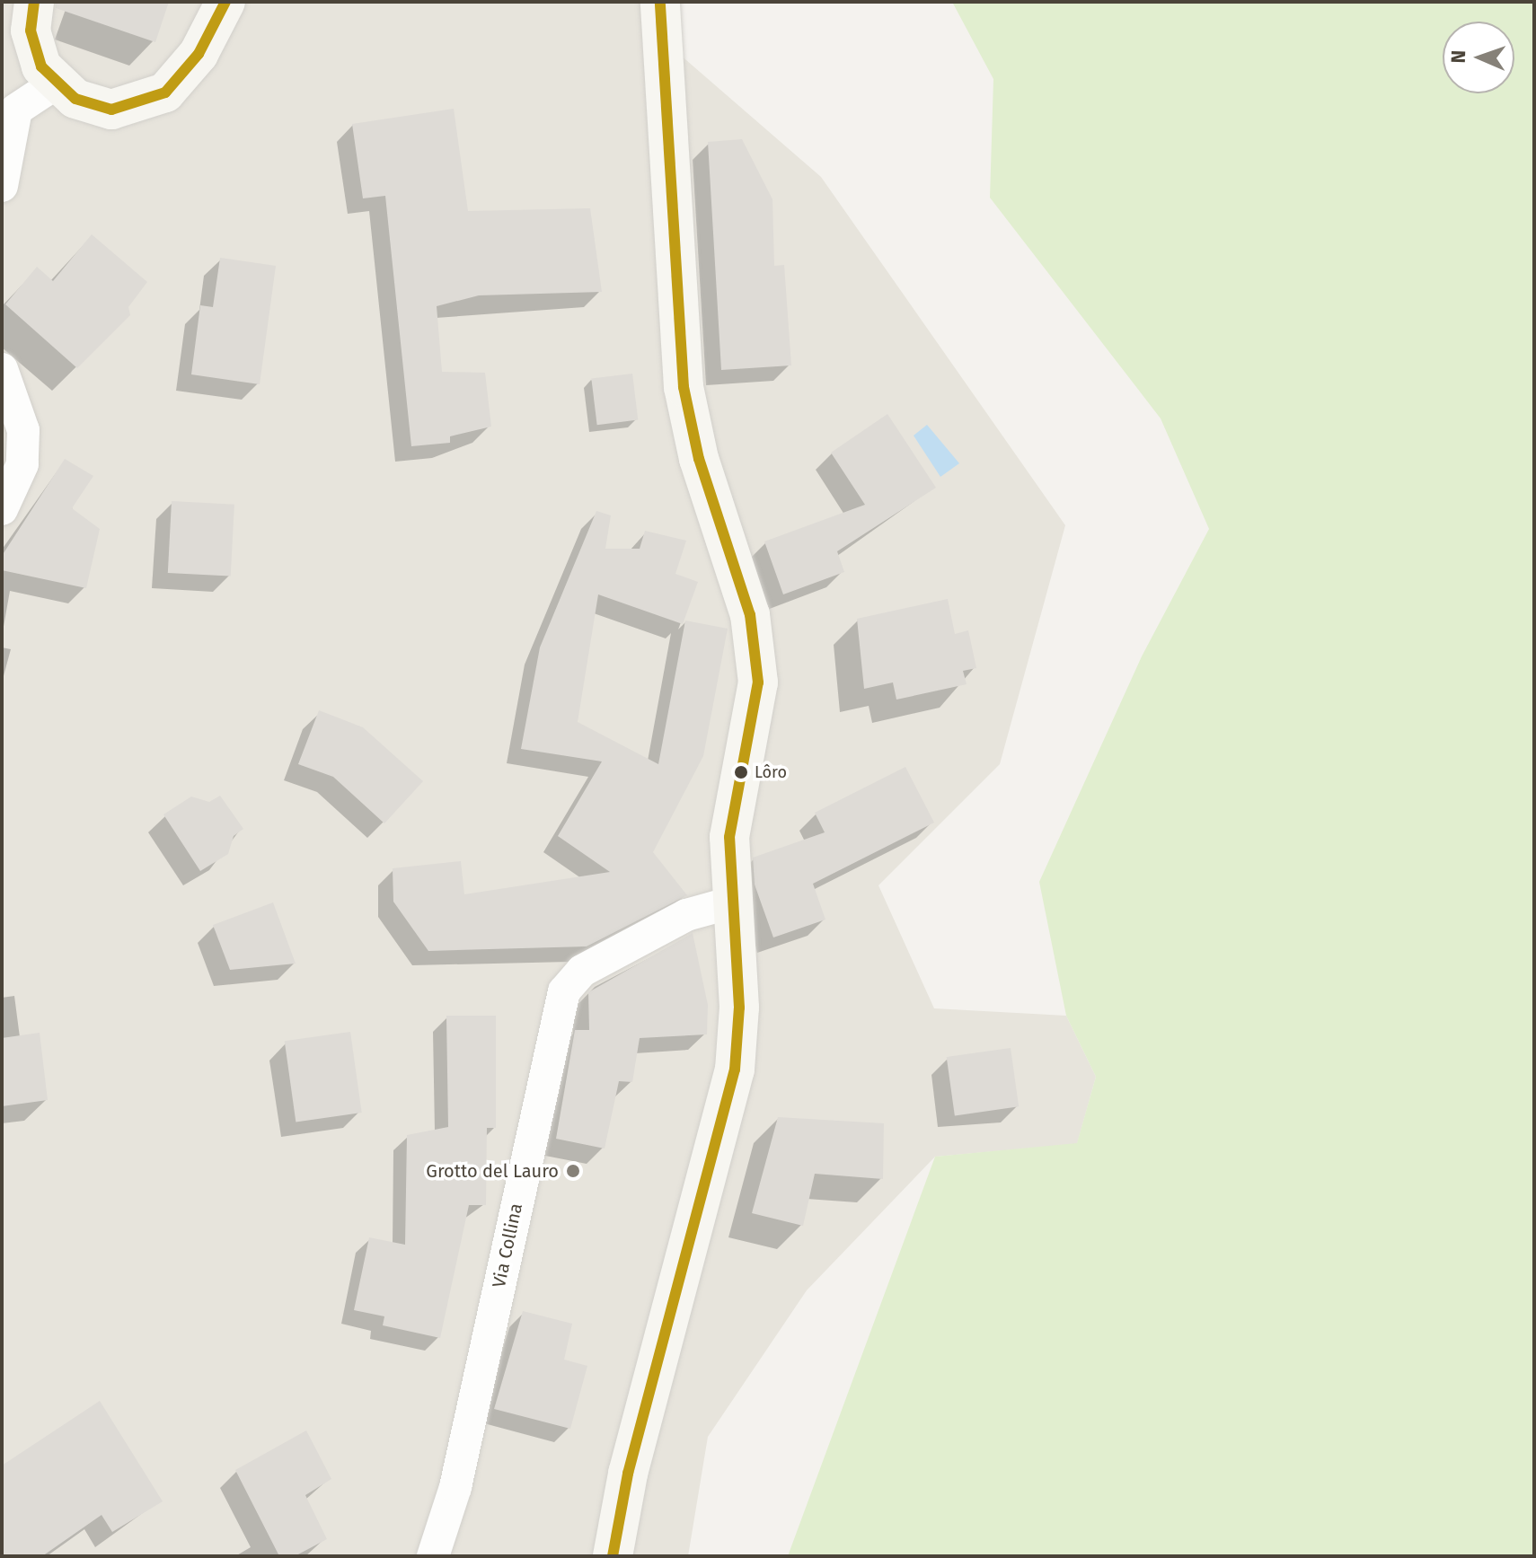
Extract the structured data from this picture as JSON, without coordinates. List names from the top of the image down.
{
  "streets": {
    "street": ["Via Collina"]
  },
  "places": ["Lôro", "Grotto del Lauro"],
  "north": "left"
}
